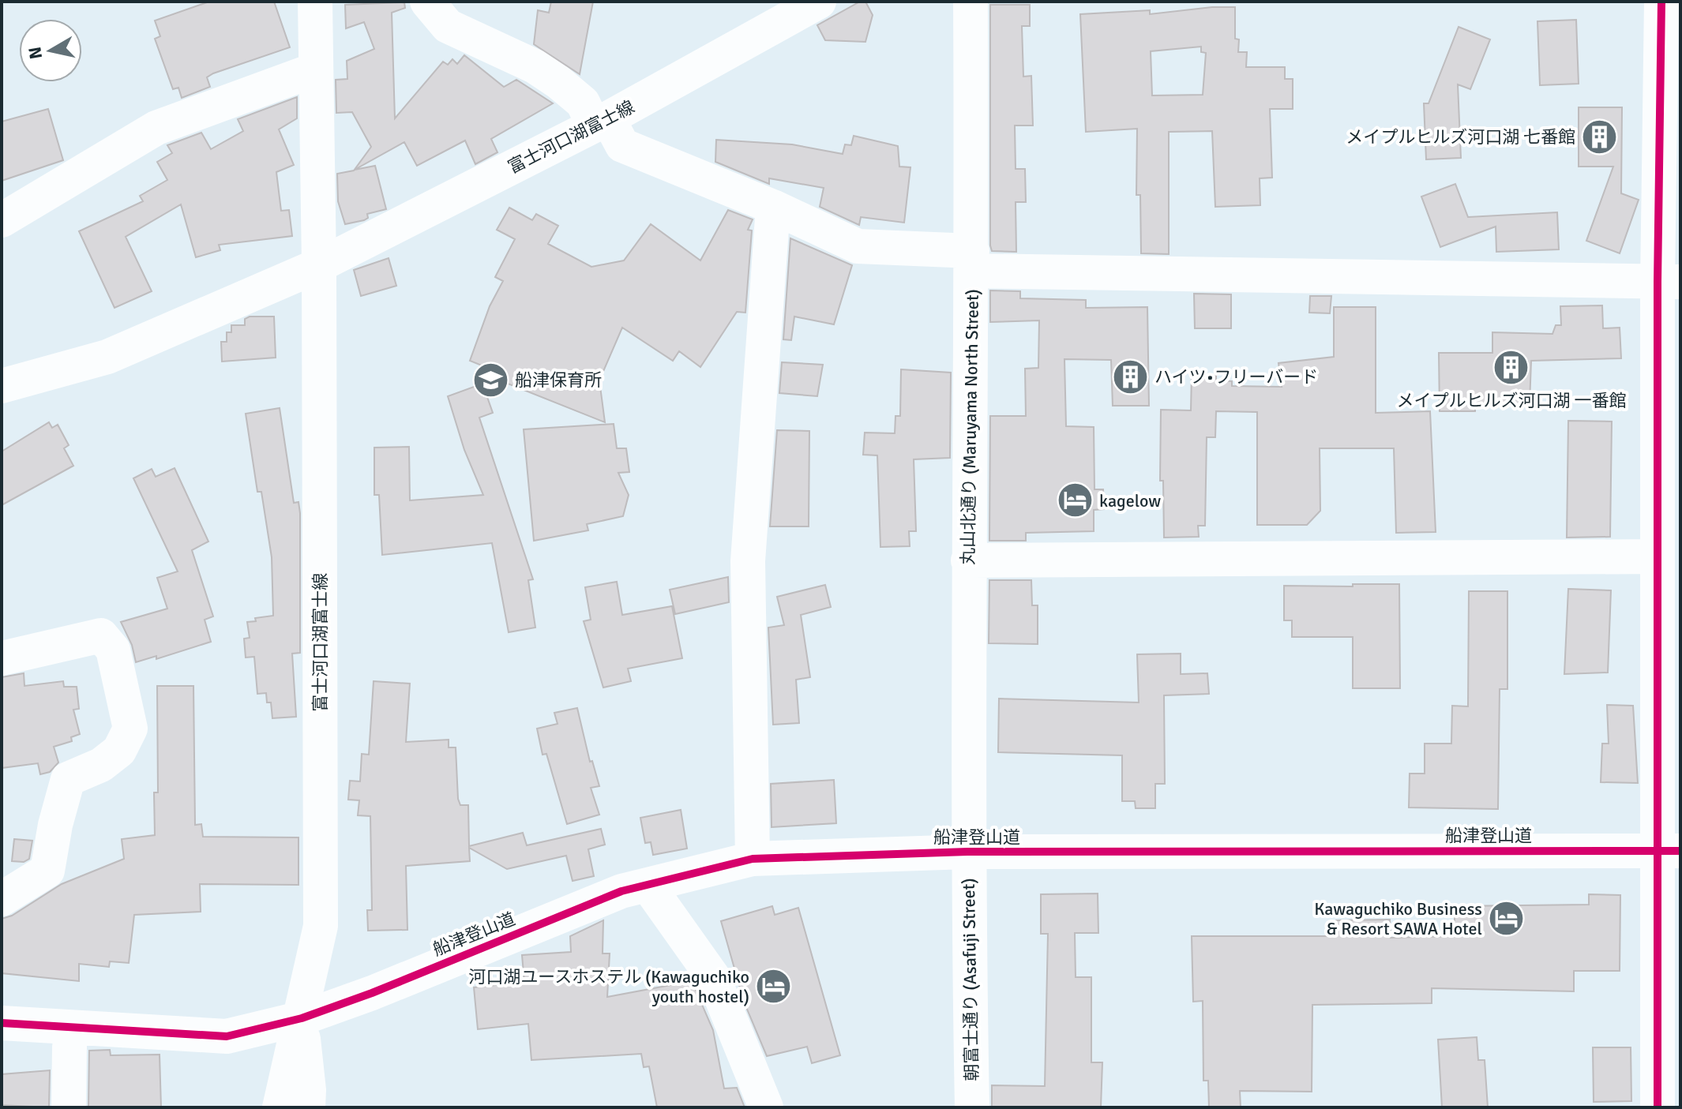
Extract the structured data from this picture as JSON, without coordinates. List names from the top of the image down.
{
  "streets": {
    "street": [
      "富士河口湖富士線",
      "丸山北通り (Maruyama North Street)",
      "船津登山道",
      "朝富士通り (Asafuji Street)"
    ]
  },
  "crossings": [
    ["富士河口湖富士線", "船津登山道"],
    ["丸山北通り (Maruyama North Street)", "船津登山道"],
    ["丸山北通り (Maruyama North Street)", "朝富士通り (Asafuji Street)"],
    ["船津登山道", "朝富士通り (Asafuji Street)"]
  ],
  "places": {
    "building": ["メイプルヒルズ河口湖 七番館", "メイプルヒルズ河口湖 一番館", "ハイツ•フリーバード"],
    "school or university": ["船津保育所"],
    "hotel": ["kagelow", "Kawaguchiko Business & Resort SAWA Hotel", "河口湖ユースホステル (Kawaguchiko youth hostel)"]
  },
  "north": "left"
}
